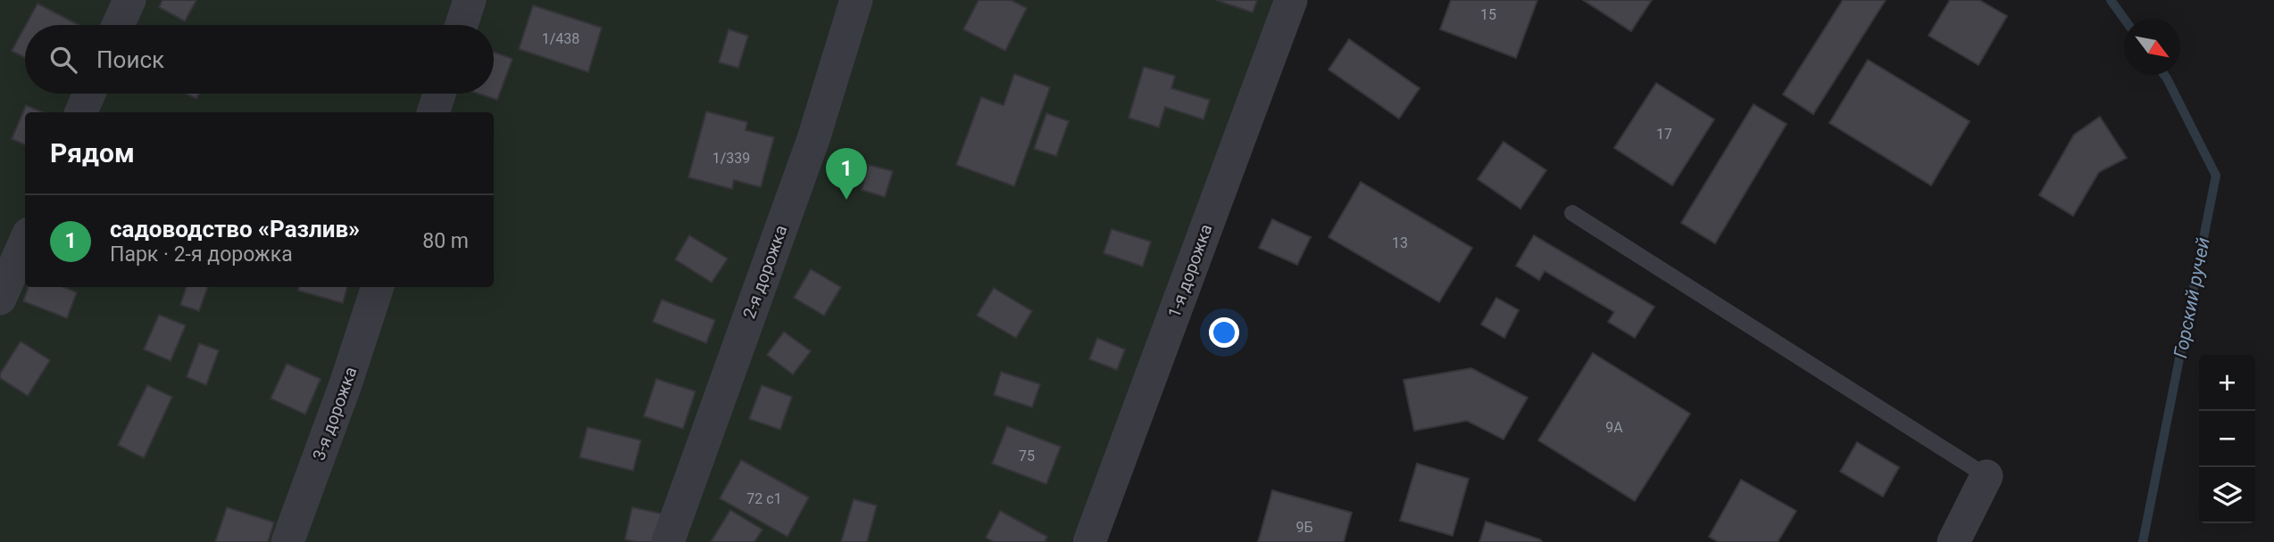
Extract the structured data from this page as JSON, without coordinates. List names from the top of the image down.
{
  "streets": {
    "street": ["1-я дорожка", "2-я дорожка", "3-я дорожка"]
  },
  "water": ["Горский ручей"],
  "house_numbers": [
    "15",
    "1/438",
    "17",
    "1/339",
    "13",
    "9А",
    "75",
    "72 с1",
    "9Б"
  ],
  "north": "bottom right",
  "page": {
    "search": "Поиск",
    "heading": "Рядом",
    "pins": "1",
    "list": [
      {
        "mark": "1",
        "name": "садоводство «Разлив»",
        "note": "Парк · 2-я дорожка",
        "value": "80 m"
      }
    ],
    "map_buttons": ["+", "−"]
  }
}
